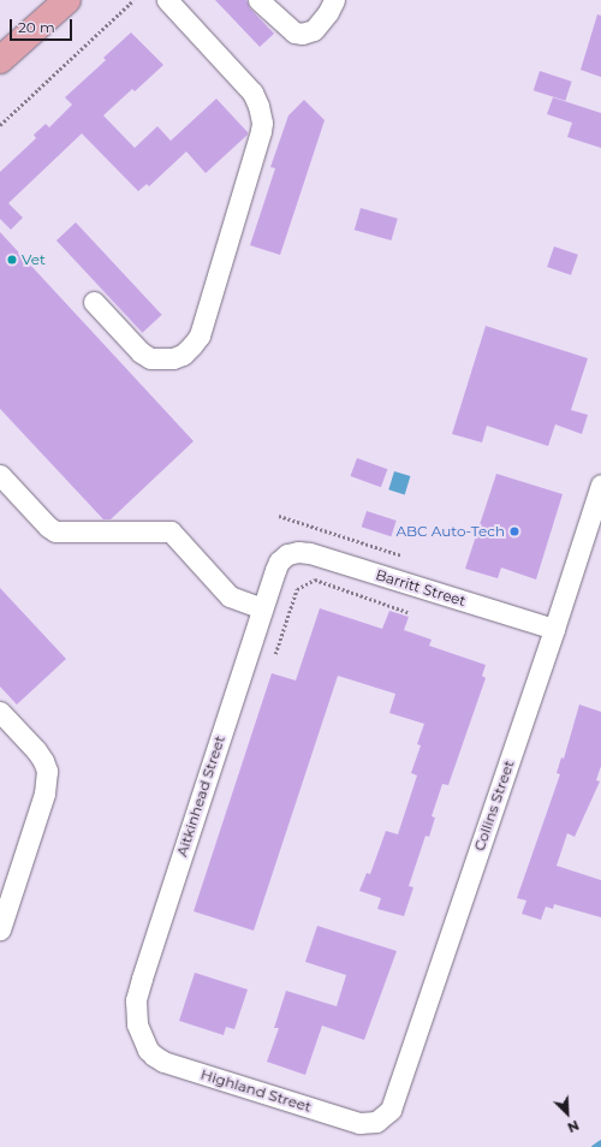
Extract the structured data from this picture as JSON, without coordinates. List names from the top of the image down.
{
  "streets": {
    "street": [
      "Barritt Street",
      "Aitkinhead Street",
      "Collins Street",
      "Highland Street"
    ]
  },
  "crossings": [
    ["Barritt Street", "Aitkinhead Street"],
    ["Barritt Street", "Collins Street"],
    ["Aitkinhead Street", "Highland Street"],
    ["Collins Street", "Highland Street"]
  ],
  "places": ["Vet", "ABC Auto-Tech"],
  "scale_bar": "20 m",
  "north": "bottom right"
}
